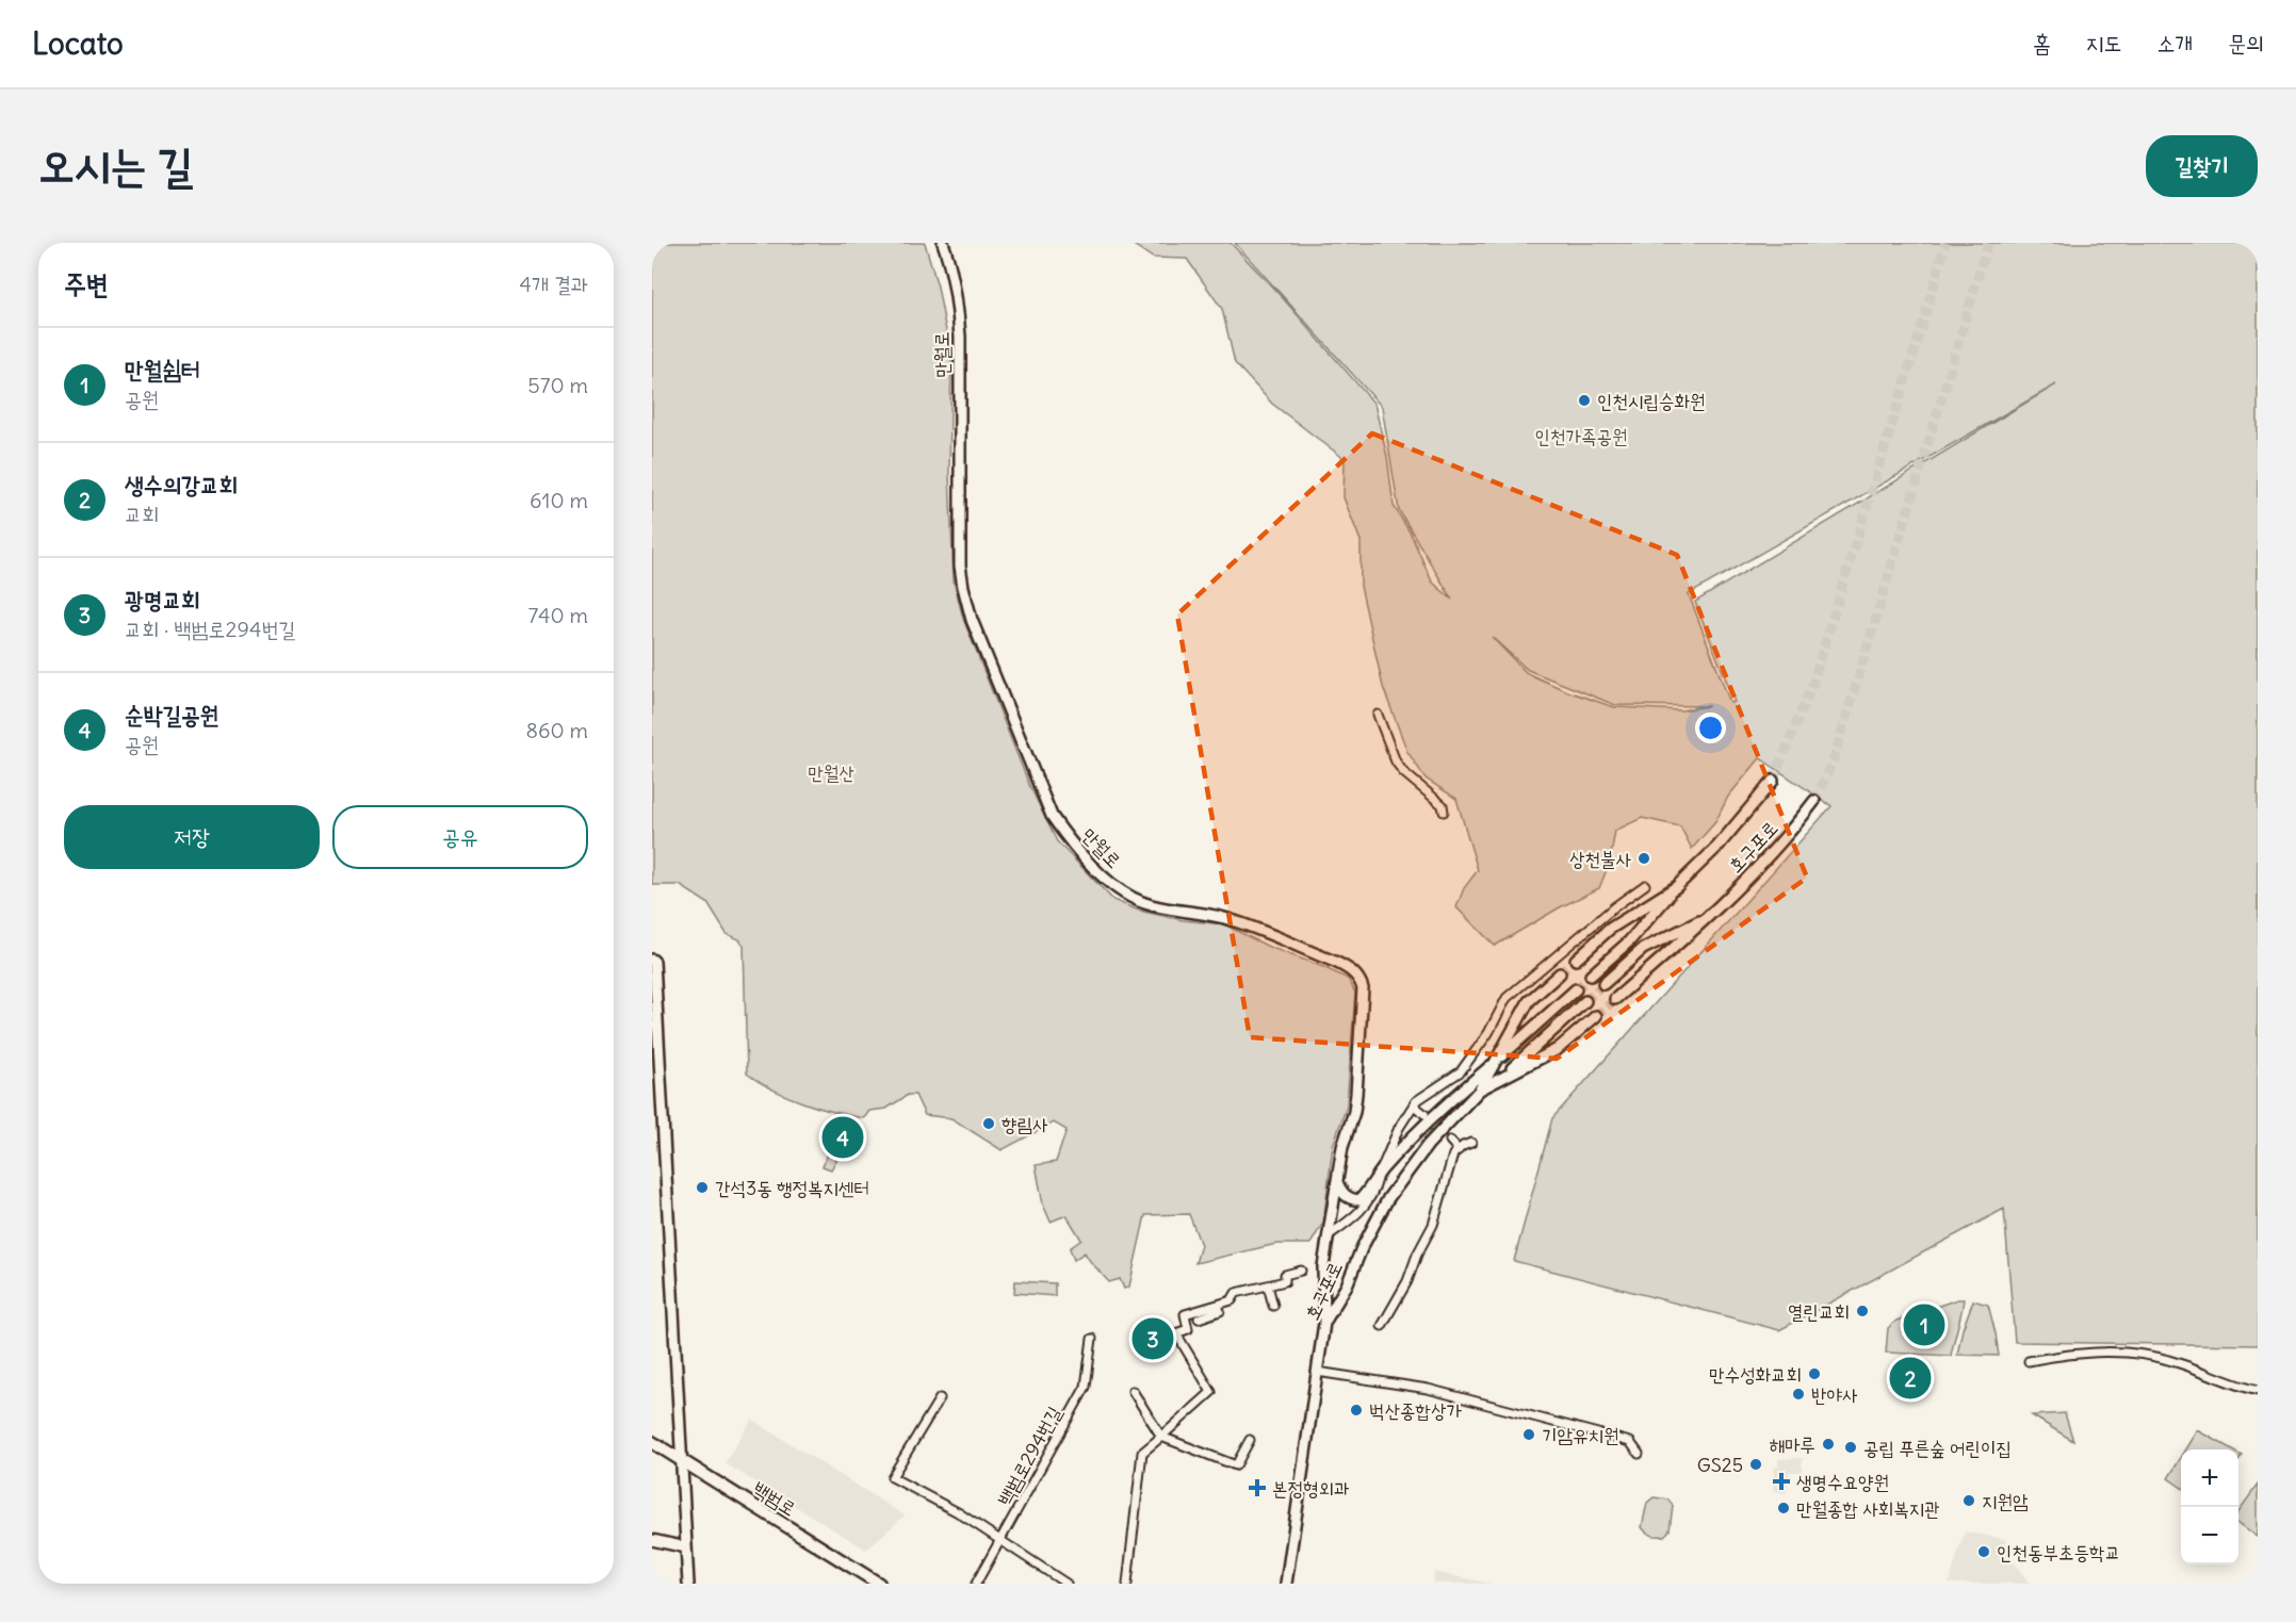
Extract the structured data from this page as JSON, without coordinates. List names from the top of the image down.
{
  "streets": {
    "main road": ["만월로", "호구포로", "백범로"],
    "street": ["백범로294번길"]
  },
  "crossings": [
    ["만월로", "호구포로"]
  ],
  "parks": ["인천가족공원", "만월산"],
  "places": {
    "other": [
      "인천시립승화원",
      "상천불사",
      "향림사",
      "간석3동 행정복지센터",
      "열린교회",
      "만수성화교회",
      "반야사",
      "벅산종합상가",
      "기암유치원",
      "해마루",
      "공립 푸른숲 어린이집",
      "GS25",
      "지원암",
      "만월종합 사회복지관",
      "인천동부초등학교"
    ],
    "health": ["생명수요양원", "본정형외과"]
  },
  "page": {
    "header": "Locato",
    "nav": [
      "홈",
      "지도",
      "소개",
      "문의"
    ],
    "buttons": [
      "길찾기",
      ["저장", "공유"]
    ],
    "title": "오시는 길",
    "heading": ["주변", "4개 결과"],
    "list": [
      {
        "mark": "1",
        "name": "만월쉼터",
        "note": "공원",
        "value": "570 m"
      },
      {
        "mark": "2",
        "name": "생수의강교회",
        "note": "교회",
        "value": "610 m"
      },
      {
        "mark": "3",
        "name": "광명교회",
        "note": "교회 · 백범로294번길",
        "value": "740 m"
      },
      {
        "mark": "4",
        "name": "순박길공원",
        "note": "공원",
        "value": "860 m"
      }
    ],
    "pins": [
      "4",
      "1",
      "3",
      "2"
    ],
    "map_buttons": ["+", "−"]
  }
}
